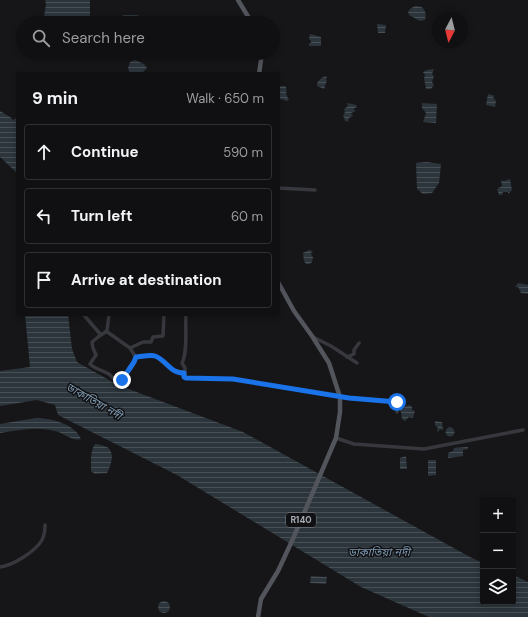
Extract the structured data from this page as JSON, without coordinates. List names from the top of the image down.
{
  "streets": {
    "main road": ["R140"]
  },
  "water": ["ডাকাতিয়া নদী"],
  "north": "bottom",
  "page": {
    "search": "Search here",
    "heading": ["9 min", "Walk · 650 m"],
    "list": [
      ["Continue", "590 m"],
      ["Turn left", "60 m"],
      "Arrive at destination"
    ],
    "map_buttons": ["+", "−"]
  }
}
